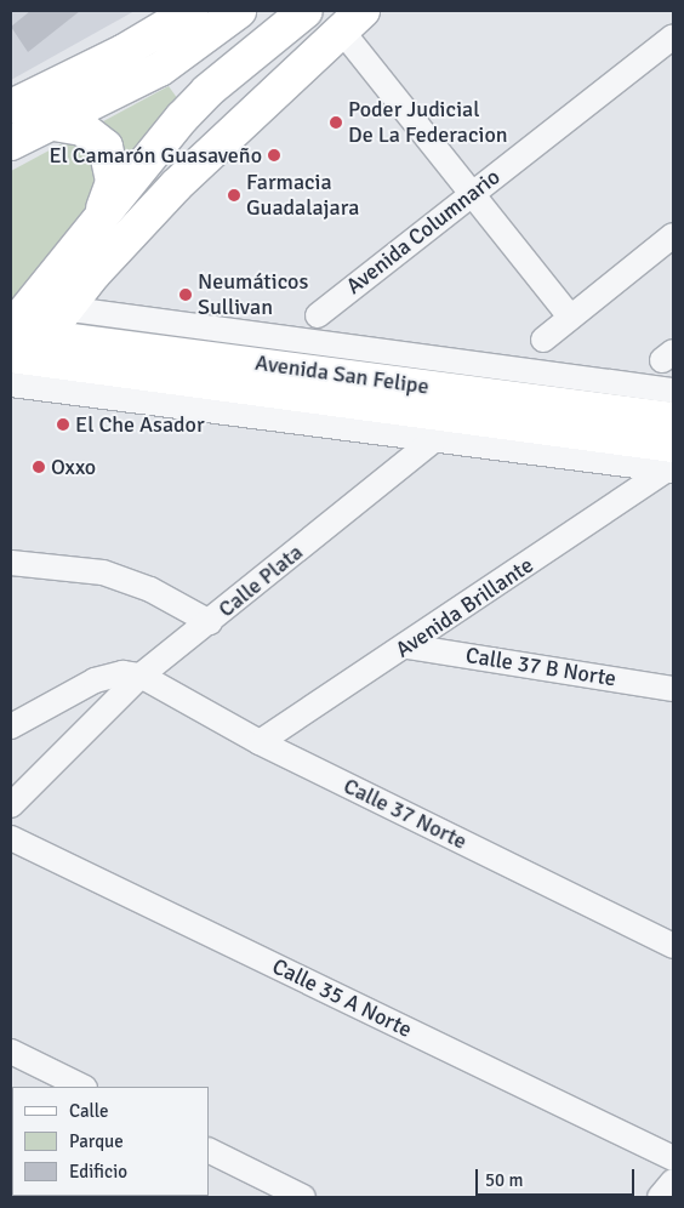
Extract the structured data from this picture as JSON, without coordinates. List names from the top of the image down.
{
  "streets": {
    "main road": ["Avenida San Felipe"],
    "street": [
      "Avenida Columnario",
      "Calle Plata",
      "Avenida Brillante",
      "Calle 37 B Norte",
      "Calle 37 Norte",
      "Calle 35 A Norte"
    ]
  },
  "crossings": [
    ["Avenida San Felipe", "Calle Plata"],
    ["Avenida San Felipe", "Avenida Brillante"],
    ["Calle Plata", "Calle 37 Norte"],
    ["Avenida Brillante", "Calle 37 B Norte"],
    ["Avenida Brillante", "Calle 37 Norte"]
  ],
  "places": [
    "Poder Judicial De La Federacion",
    "El Camarón Guasaveño",
    "Farmacia Guadalajara",
    "Neumáticos Sullivan",
    "El Che Asador",
    "Oxxo"
  ],
  "legend": ["Calle", "Parque", "Edificio"],
  "scale_bar": "50 m"
}
